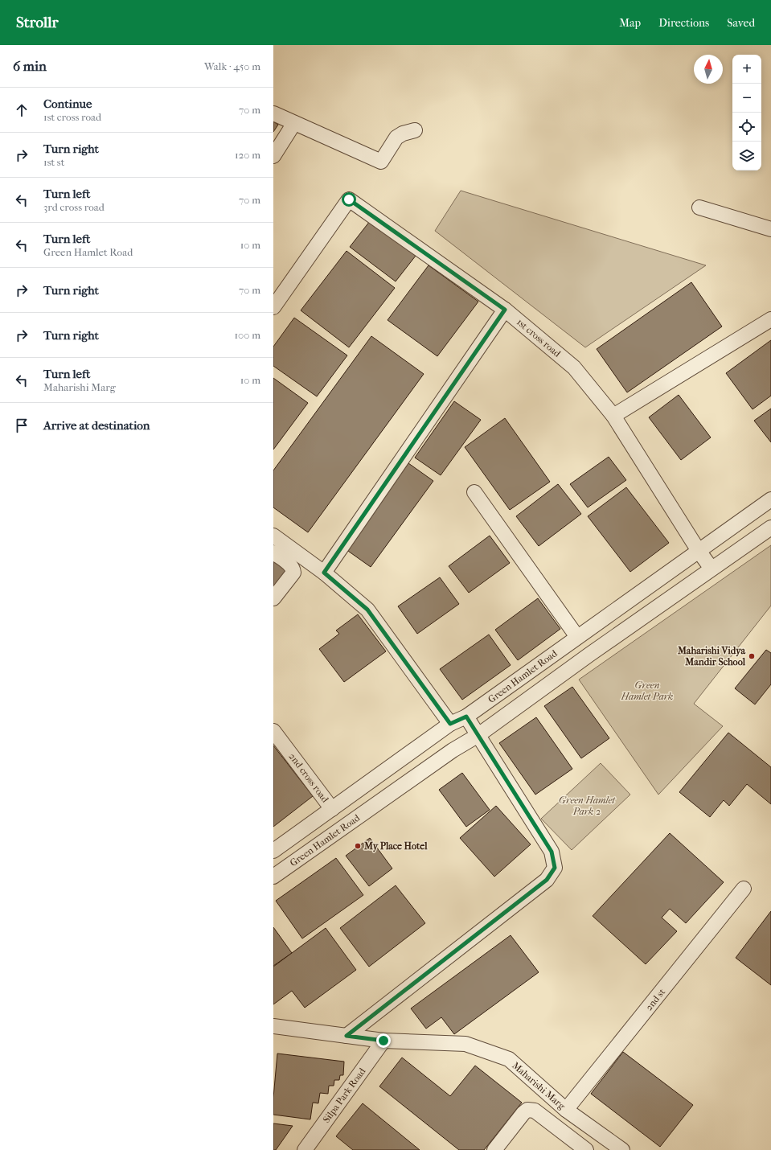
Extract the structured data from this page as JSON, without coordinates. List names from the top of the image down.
{
  "streets": {
    "street": [
      "1st cross road",
      "Green Hamlet Road",
      "2nd cross road",
      "2nd st",
      "Maharishi Marg",
      "Silpa Park Road"
    ]
  },
  "crossings": [
    ["1st cross road", "Green Hamlet Road"],
    ["Green Hamlet Road", "2nd cross road"],
    ["2nd st", "Maharishi Marg"],
    ["Maharishi Marg", "Silpa Park Road"]
  ],
  "parks": ["Green Hamlet Park", "Green Hamlet Park 2"],
  "places": ["Maharishi Vidya Mandir School", "My Place Hotel"],
  "north": "top",
  "page": {
    "header": "Strollr",
    "nav": ["Map", "Directions", "Saved"],
    "heading": ["6 min", "Walk · 450 m"],
    "map_buttons": ["+", "−"],
    "list": [
      ["Continue", "1st cross road", "70 m"],
      ["Turn right", "1st st", "120 m"],
      ["Turn left", "3rd cross road", "70 m"],
      ["Turn left", "Green Hamlet Road", "10 m"],
      ["Turn right", "70 m"],
      ["Turn right", "100 m"],
      ["Turn left", "Maharishi Marg", "10 m"],
      "Arrive at destination"
    ]
  }
}
